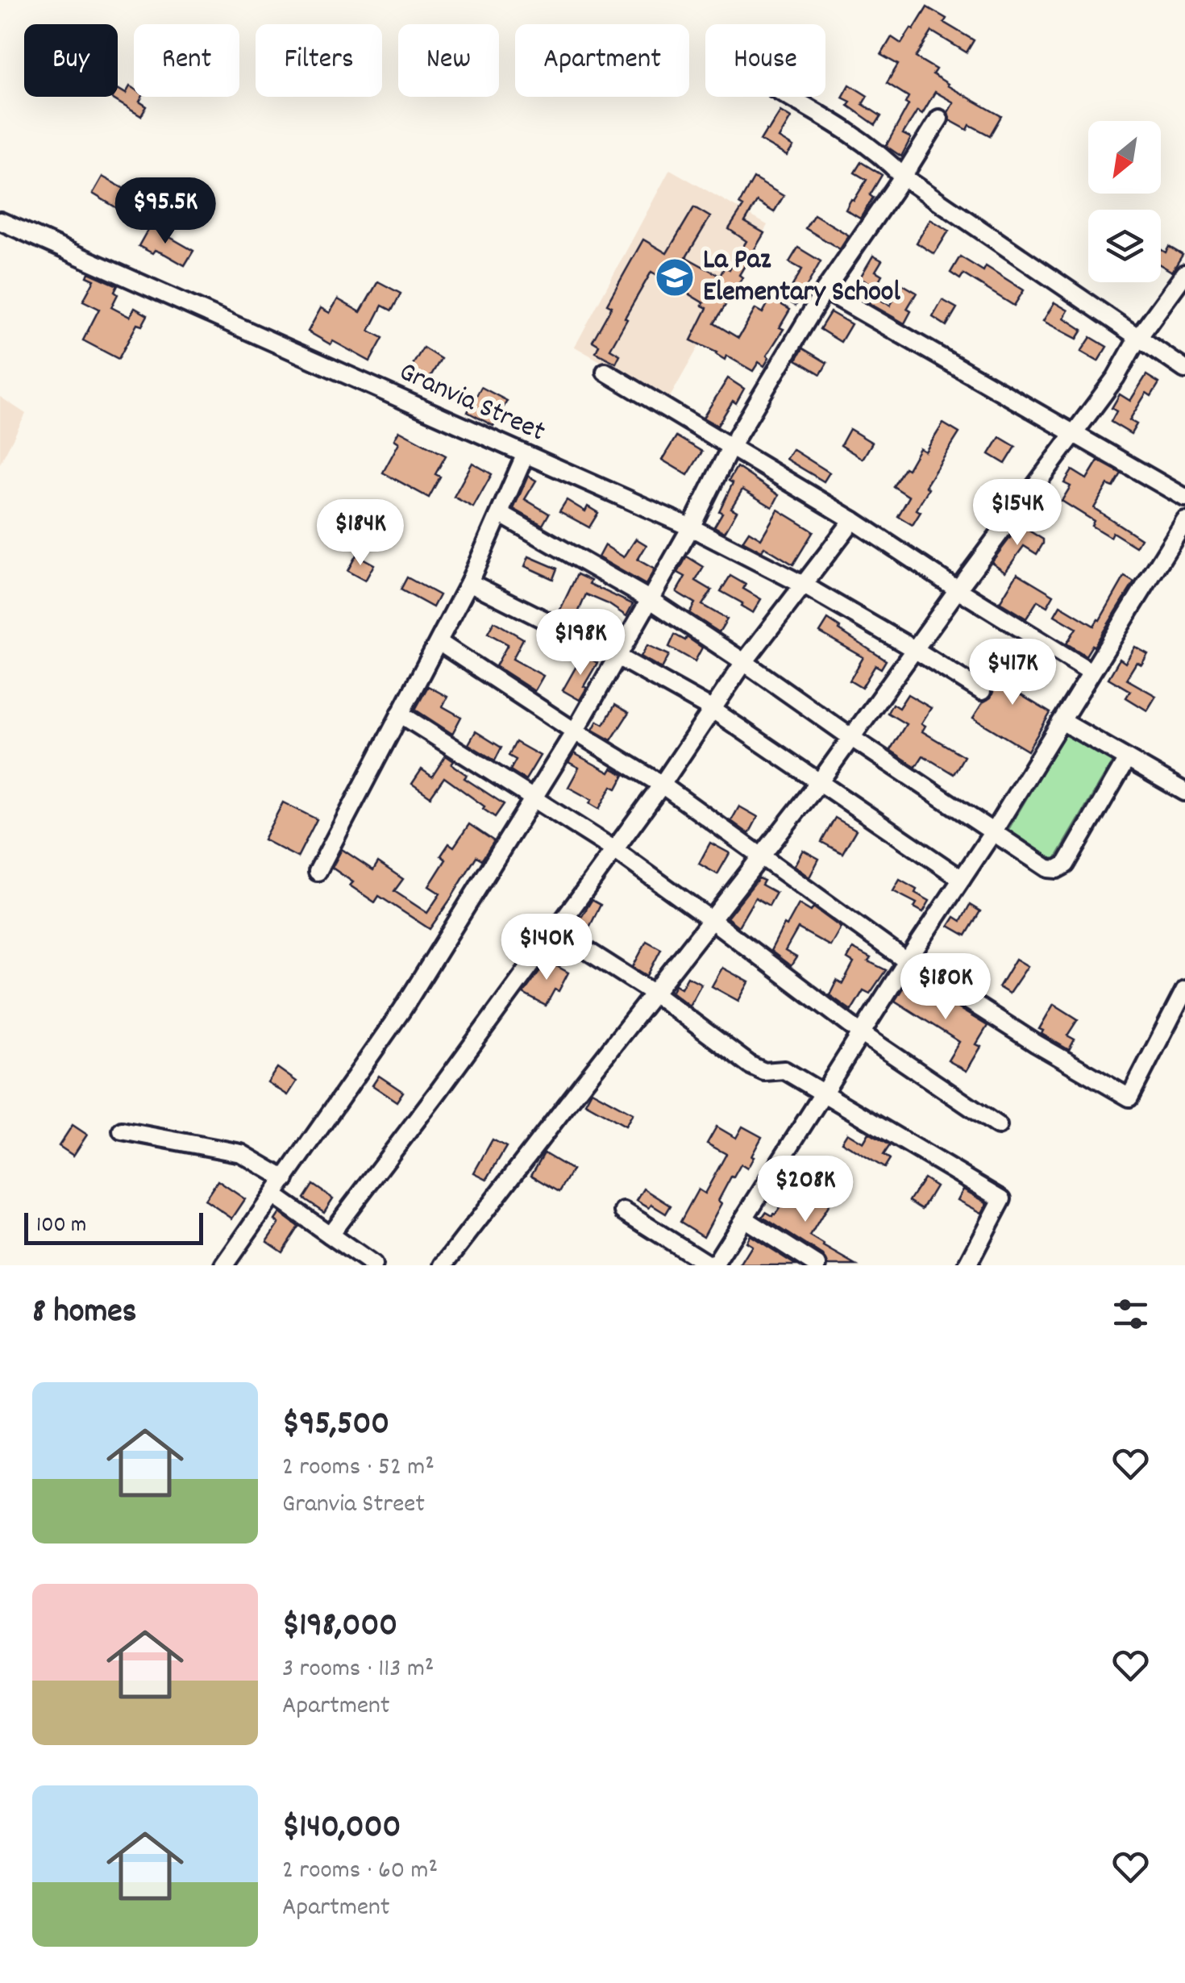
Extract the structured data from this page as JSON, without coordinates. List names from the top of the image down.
{
  "streets": {
    "street": ["Granvia Street"]
  },
  "places": {
    "school or university": ["La Paz Elementary School"]
  },
  "scale_bar": "100 m",
  "north": "bottom left",
  "page": {
    "chip": [
      "Buy",
      "Rent",
      "Filters",
      "New",
      "Apartment",
      "House"
    ],
    "price": [
      "$95.5K",
      "$154K",
      "$184K",
      "$198K",
      "$417K",
      "$140K",
      "$180K",
      "$208K"
    ],
    "scale": "100 m",
    "heading": "8 homes",
    "list": [
      {
        "name": "$95,500",
        "note": "2 rooms · 52 m² · Granvia Street"
      },
      {
        "name": "$198,000",
        "note": "3 rooms · 113 m² · Apartment"
      },
      {
        "name": "$140,000",
        "note": "2 rooms · 60 m² · Apartment"
      }
    ]
  }
}
